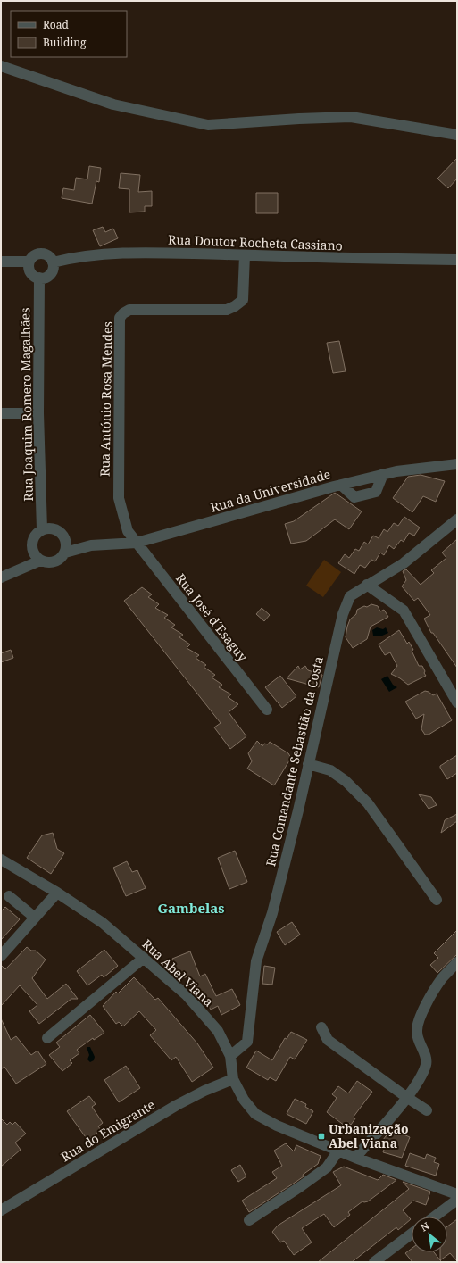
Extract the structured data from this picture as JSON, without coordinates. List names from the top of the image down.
{
  "streets": {
    "street": [
      "Rua Doutor Rocheta Cassiano",
      "Rua António Rosa Mendes",
      "Rua Joaquim Romero Magalhães",
      "Rua da Universidade",
      "Rua José d´Esaguy",
      "Rua Comandante Sebastião da Costa",
      "Rua Abel Viana",
      "Rua do Emigrante"
    ]
  },
  "crossings": [
    ["Rua Doutor Rocheta Cassiano", "Rua António Rosa Mendes"],
    ["Rua Doutor Rocheta Cassiano", "Rua Joaquim Romero Magalhães"],
    ["Rua António Rosa Mendes", "Rua da Universidade"],
    ["Rua António Rosa Mendes", "Rua José d´Esaguy"],
    ["Rua Joaquim Romero Magalhães", "Rua da Universidade"],
    ["Rua da Universidade", "Rua José d´Esaguy"],
    ["Rua Comandante Sebastião da Costa", "Rua Abel Viana"],
    ["Rua Abel Viana", "Rua do Emigrante"]
  ],
  "districts": ["Gambelas"],
  "places": {
    "transit": ["Urbanização Abel Viana"]
  },
  "legend": ["Road", "Building"],
  "north": "top left"
}
